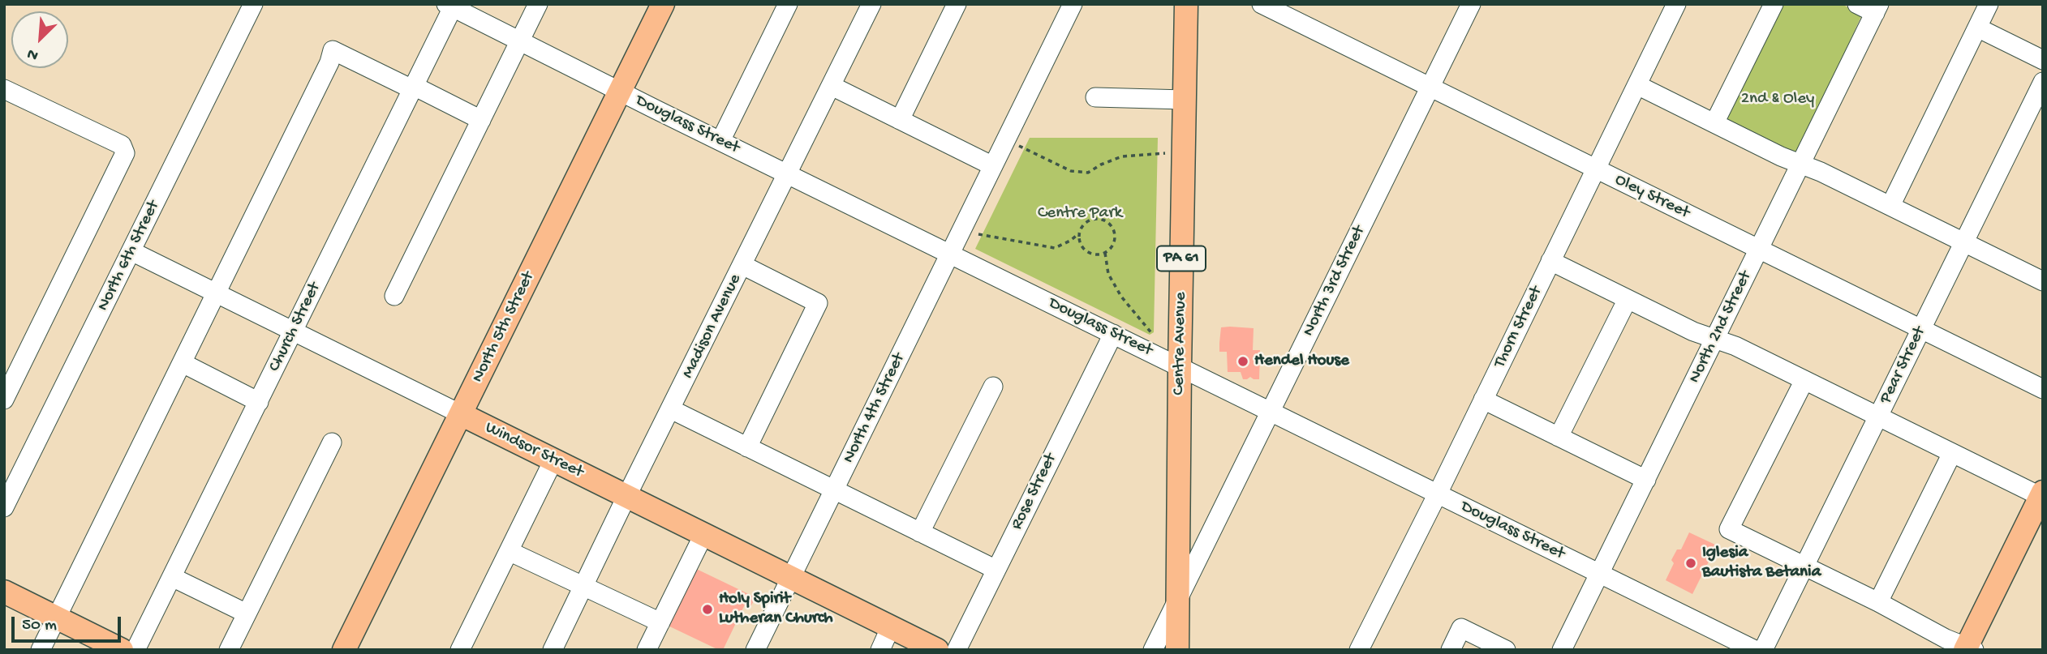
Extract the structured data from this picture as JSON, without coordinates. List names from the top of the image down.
{
  "streets": {
    "main road": [
      "PA 61",
      "North 5th Street",
      "Centre Avenue",
      "Windsor Street"
    ],
    "street": [
      "Douglass Street",
      "Oley Street",
      "North 6th Street",
      "North 3rd Street",
      "Madison Avenue",
      "Church Street",
      "Thorn Street",
      "North 2nd Street",
      "Pear Street",
      "North 4th Street",
      "Rose Street"
    ]
  },
  "crossings": [
    ["Douglass Street", "North 3rd Street"],
    ["Douglass Street", "Madison Avenue"],
    ["Douglass Street", "Church Street"],
    ["Douglass Street", "North 5th Street"],
    ["Douglass Street", "Thorn Street"],
    ["Douglass Street", "North 2nd Street"],
    ["Douglass Street", "Centre Avenue"],
    ["Douglass Street", "North 4th Street"],
    ["Douglass Street", "Rose Street"],
    ["Oley Street", "North 3rd Street"],
    ["Oley Street", "Thorn Street"],
    ["Oley Street", "North 2nd Street"],
    ["Oley Street", "Pear Street"],
    ["North 6th Street", "Windsor Street"],
    ["North 3rd Street", "Centre Avenue"],
    ["Madison Avenue", "Windsor Street"],
    ["Church Street", "Windsor Street"],
    ["North 5th Street", "Windsor Street"],
    ["North 4th Street", "Windsor Street"]
  ],
  "parks": ["2nd & Oley", "Centre Park"],
  "places": ["Hendel House", "Iglesia Bautista Betania", "Holy Spirit Lutheran Church"],
  "scale_bar": "50 m",
  "north": "bottom left"
}
